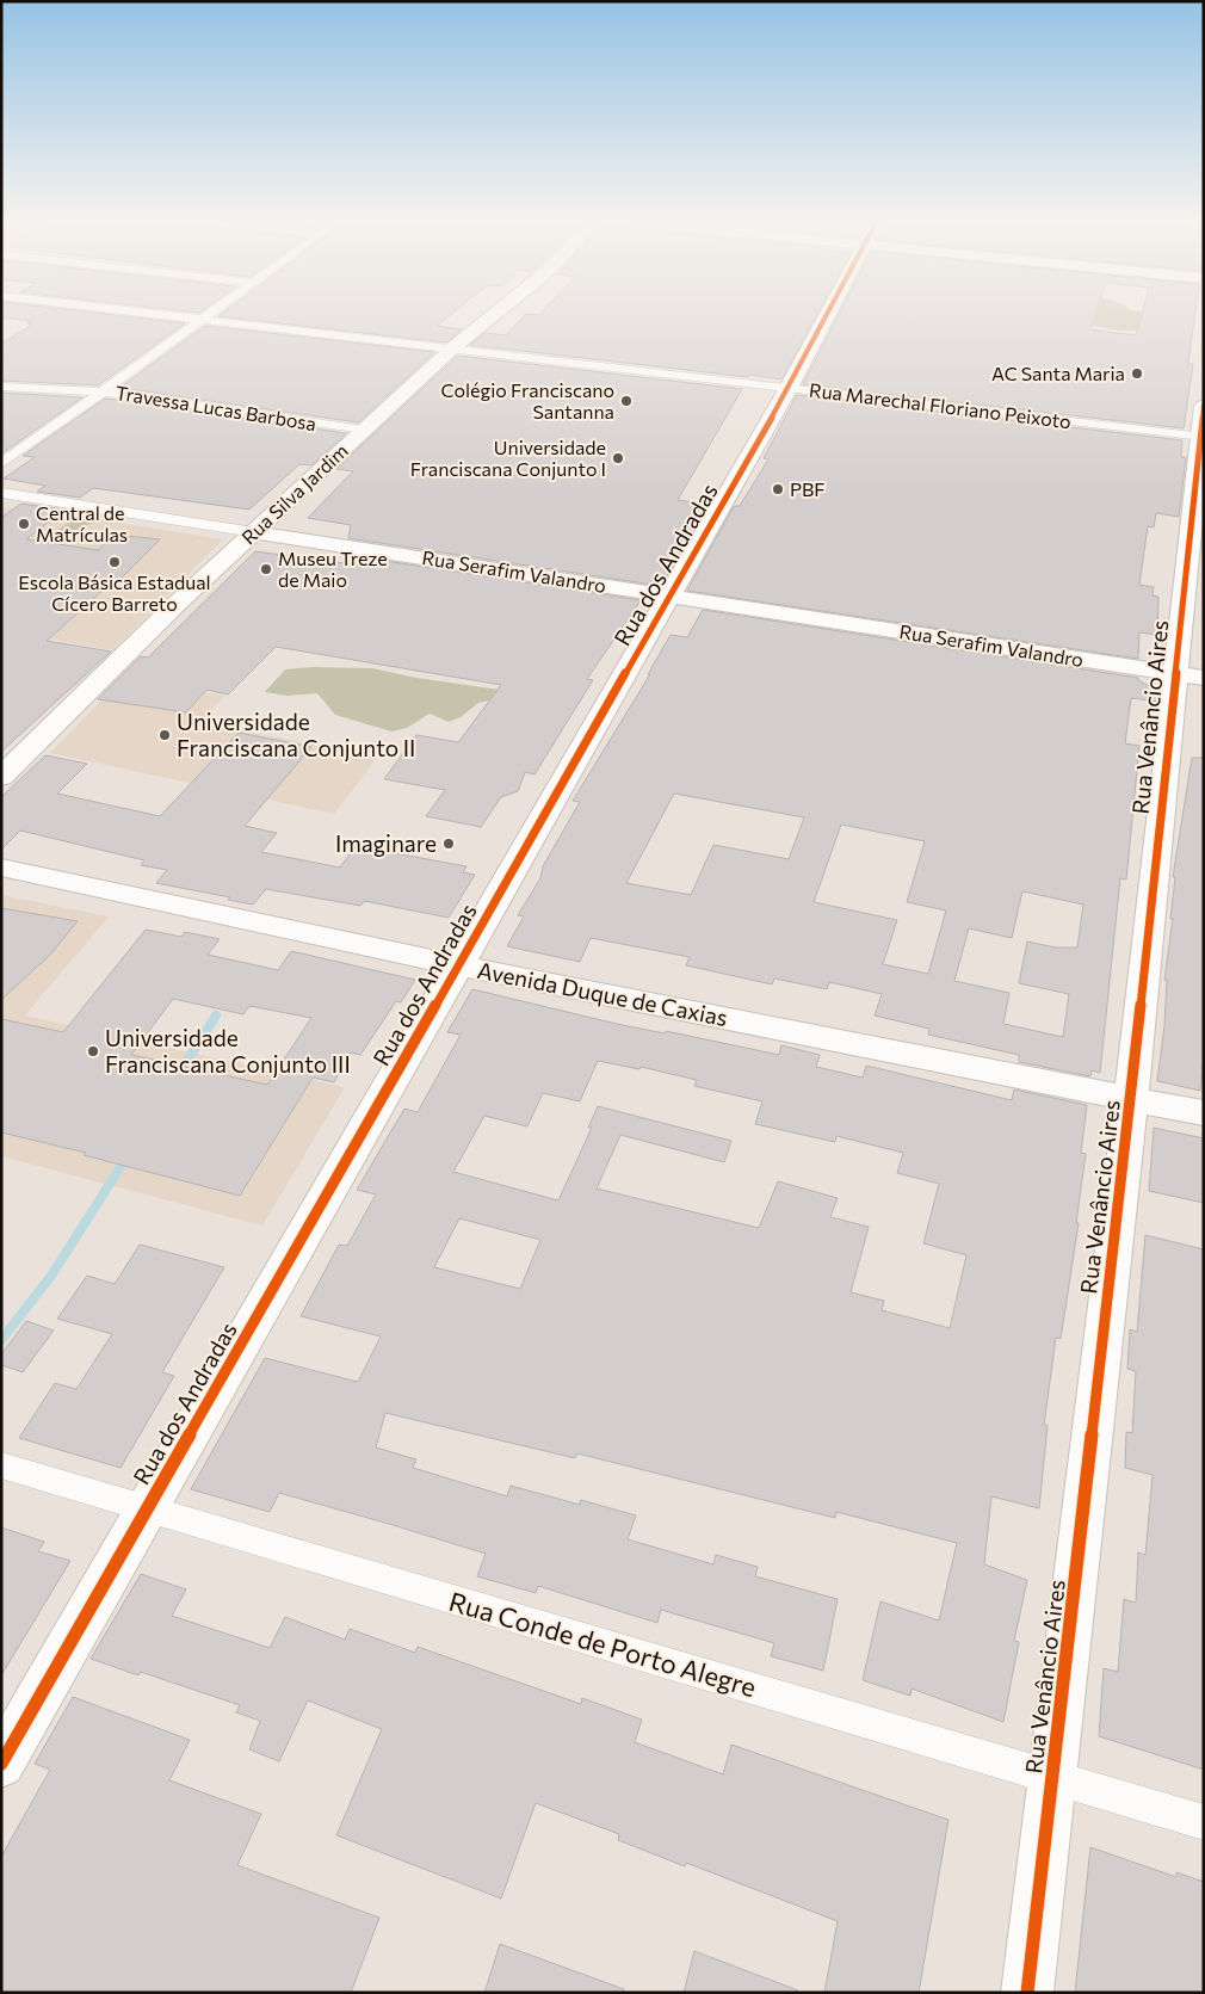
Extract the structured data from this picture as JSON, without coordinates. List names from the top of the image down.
{
  "streets": {
    "street": [
      "Rua Marechal Floriano Peixoto",
      "Travessa Lucas Barbosa",
      "Rua Silva Jardim",
      "Rua dos Andradas",
      "Rua Serafim Valandro",
      "Rua Venâncio Aires",
      "Avenida Duque de Caxias",
      "Rua Conde de Porto Alegre"
    ]
  },
  "crossings": [
    ["Rua Marechal Floriano Peixoto", "Rua Silva Jardim"],
    ["Rua Marechal Floriano Peixoto", "Rua dos Andradas"],
    ["Rua Marechal Floriano Peixoto", "Rua Venâncio Aires"],
    ["Travessa Lucas Barbosa", "Rua Silva Jardim"],
    ["Rua Silva Jardim", "Rua Serafim Valandro"],
    ["Rua dos Andradas", "Rua Serafim Valandro"],
    ["Rua dos Andradas", "Avenida Duque de Caxias"],
    ["Rua dos Andradas", "Rua Conde de Porto Alegre"],
    ["Rua Serafim Valandro", "Rua Venâncio Aires"],
    ["Rua Venâncio Aires", "Avenida Duque de Caxias"],
    ["Rua Venâncio Aires", "Rua Conde de Porto Alegre"]
  ],
  "places": [
    "AC Santa Maria",
    "Colégio Franciscano Santanna",
    "Universidade Franciscana Conjunto I",
    "PBF",
    "Central de Matrículas",
    "Escola Básica Estadual Cícero Barreto",
    "Museu Treze de Maio",
    "Universidade Franciscana Conjunto II",
    "Imaginare",
    "Universidade Franciscana Conjunto III"
  ]
}
